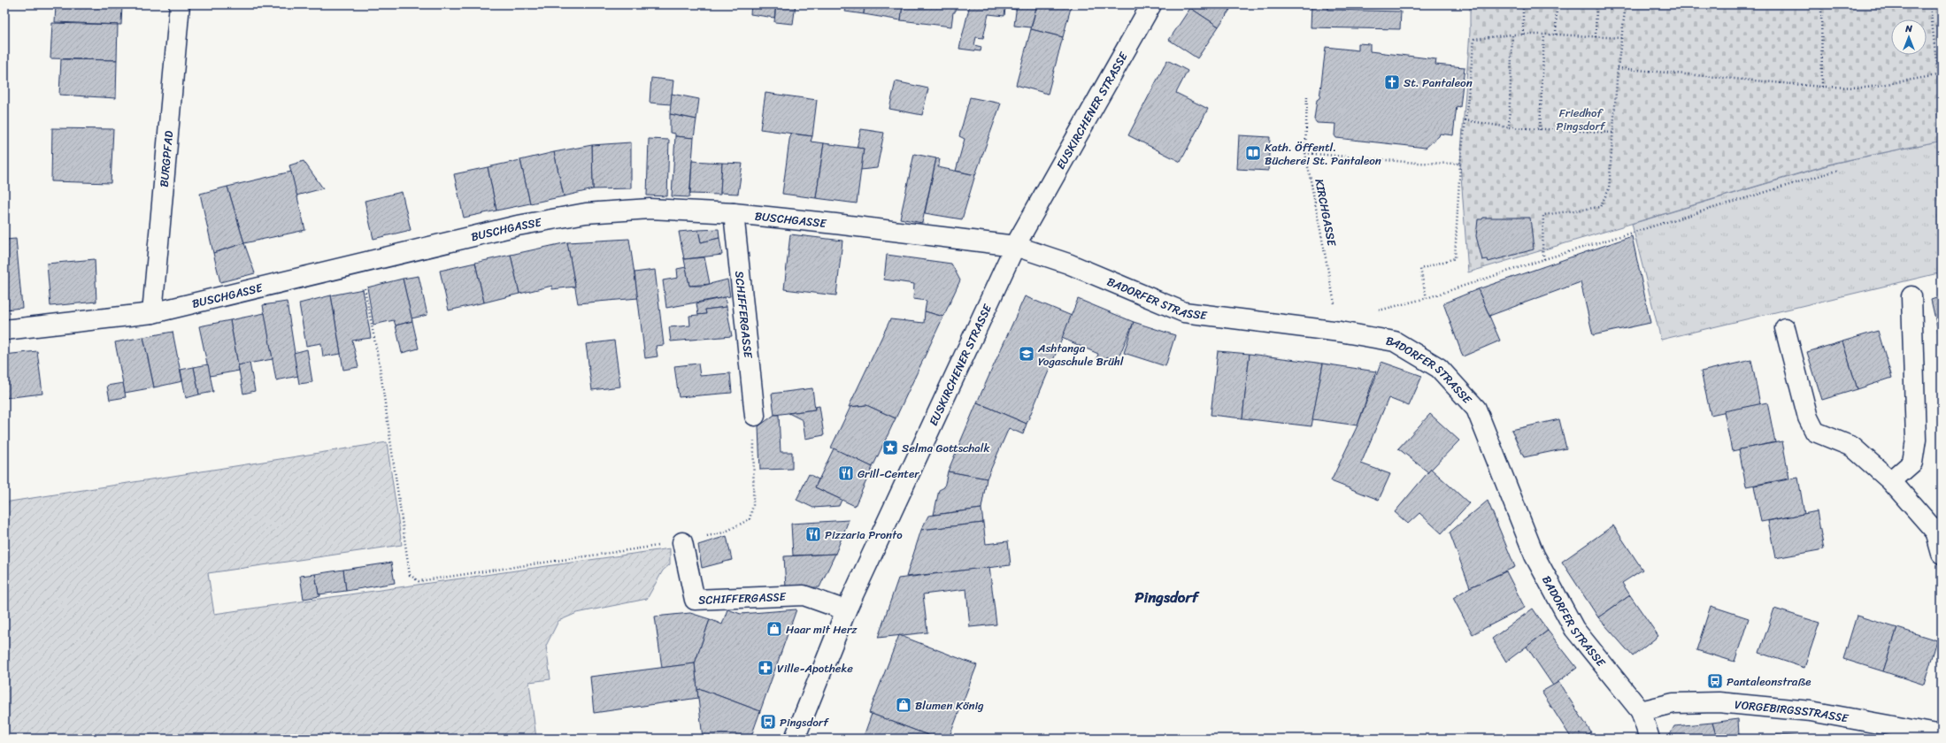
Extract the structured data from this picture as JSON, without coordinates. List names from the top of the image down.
{
  "streets": {
    "street": [
      "EUSKIRCHENER STRASSE",
      "BURGPFAD",
      "BUSCHGASSE",
      "BADORFER STRASSE",
      "SCHIFFERGASSE",
      "VORGEBIRGSSTRASSE"
    ],
    "path": ["KIRCHGASSE"]
  },
  "crossings": [
    ["EUSKIRCHENER STRASSE", "BUSCHGASSE"],
    ["EUSKIRCHENER STRASSE", "BADORFER STRASSE"],
    ["EUSKIRCHENER STRASSE", "SCHIFFERGASSE"],
    ["BURGPFAD", "BUSCHGASSE"],
    ["KIRCHGASSE", "BADORFER STRASSE"],
    ["BUSCHGASSE", "BADORFER STRASSE"],
    ["BUSCHGASSE", "SCHIFFERGASSE"],
    ["BADORFER STRASSE", "VORGEBIRGSSTRASSE"]
  ],
  "districts": ["Pingsdorf"],
  "parks": ["Friedhof Pingsdorf"],
  "places": {
    "church": ["St. Pantaleon"],
    "library": ["Kath. Öffentl. Bücherei St. Pantaleon"],
    "school or university": ["Ashtanga Yogaschule Brühl"],
    "place": ["Selma Gottschalk"],
    "restaurant": ["Grill-Center", "Pizzaria Pronto"],
    "shop": ["Haar mit Herz", "Blumen König"],
    "pharmacy": ["Ville-Apotheke"],
    "bus stop": ["Pantaleonstraße", "Pingsdorf"]
  },
  "north": "top"
}
